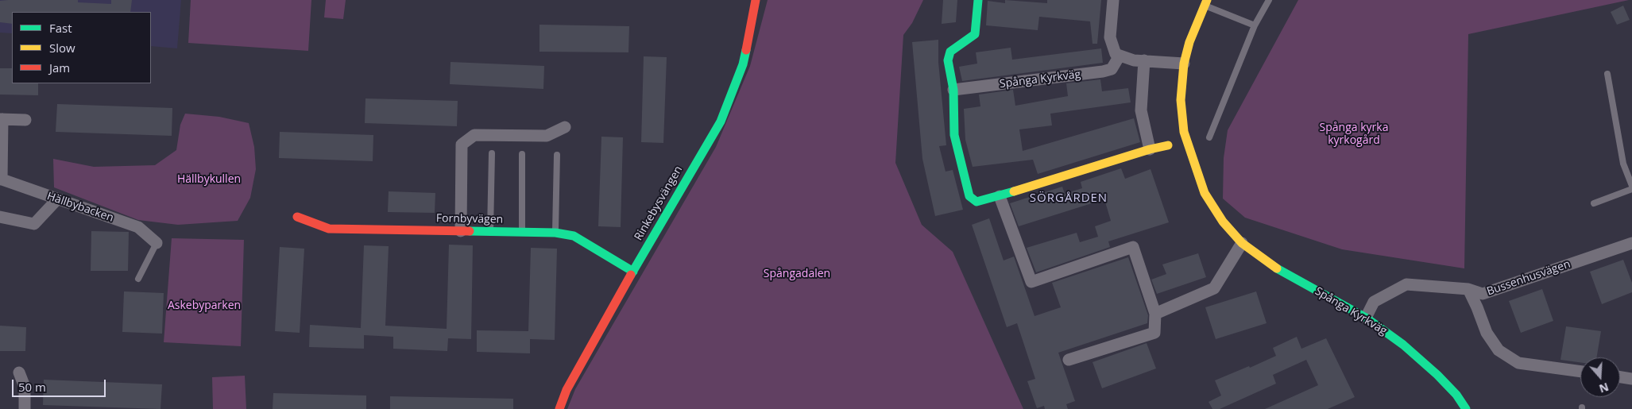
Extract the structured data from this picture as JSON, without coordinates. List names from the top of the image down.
{
  "streets": {
    "street": [
      "Spånga Kyrkväg",
      "Rinkebysvängen",
      "Hällbybacken",
      "Fornbyvägen",
      "Bussenhusvägen"
    ]
  },
  "crossings": [
    ["Spånga Kyrkväg", "Bussenhusvägen"],
    ["Rinkebysvängen", "Fornbyvägen"]
  ],
  "districts": ["SÖRGÅRDEN"],
  "parks": [
    "Spånga kyrka kyrkogård",
    "Hällbykullen",
    "Spångadalen",
    "Askebyparken"
  ],
  "legend": ["Fast", "Slow", "Jam"],
  "scale_bar": "50 m",
  "north": "bottom"
}
